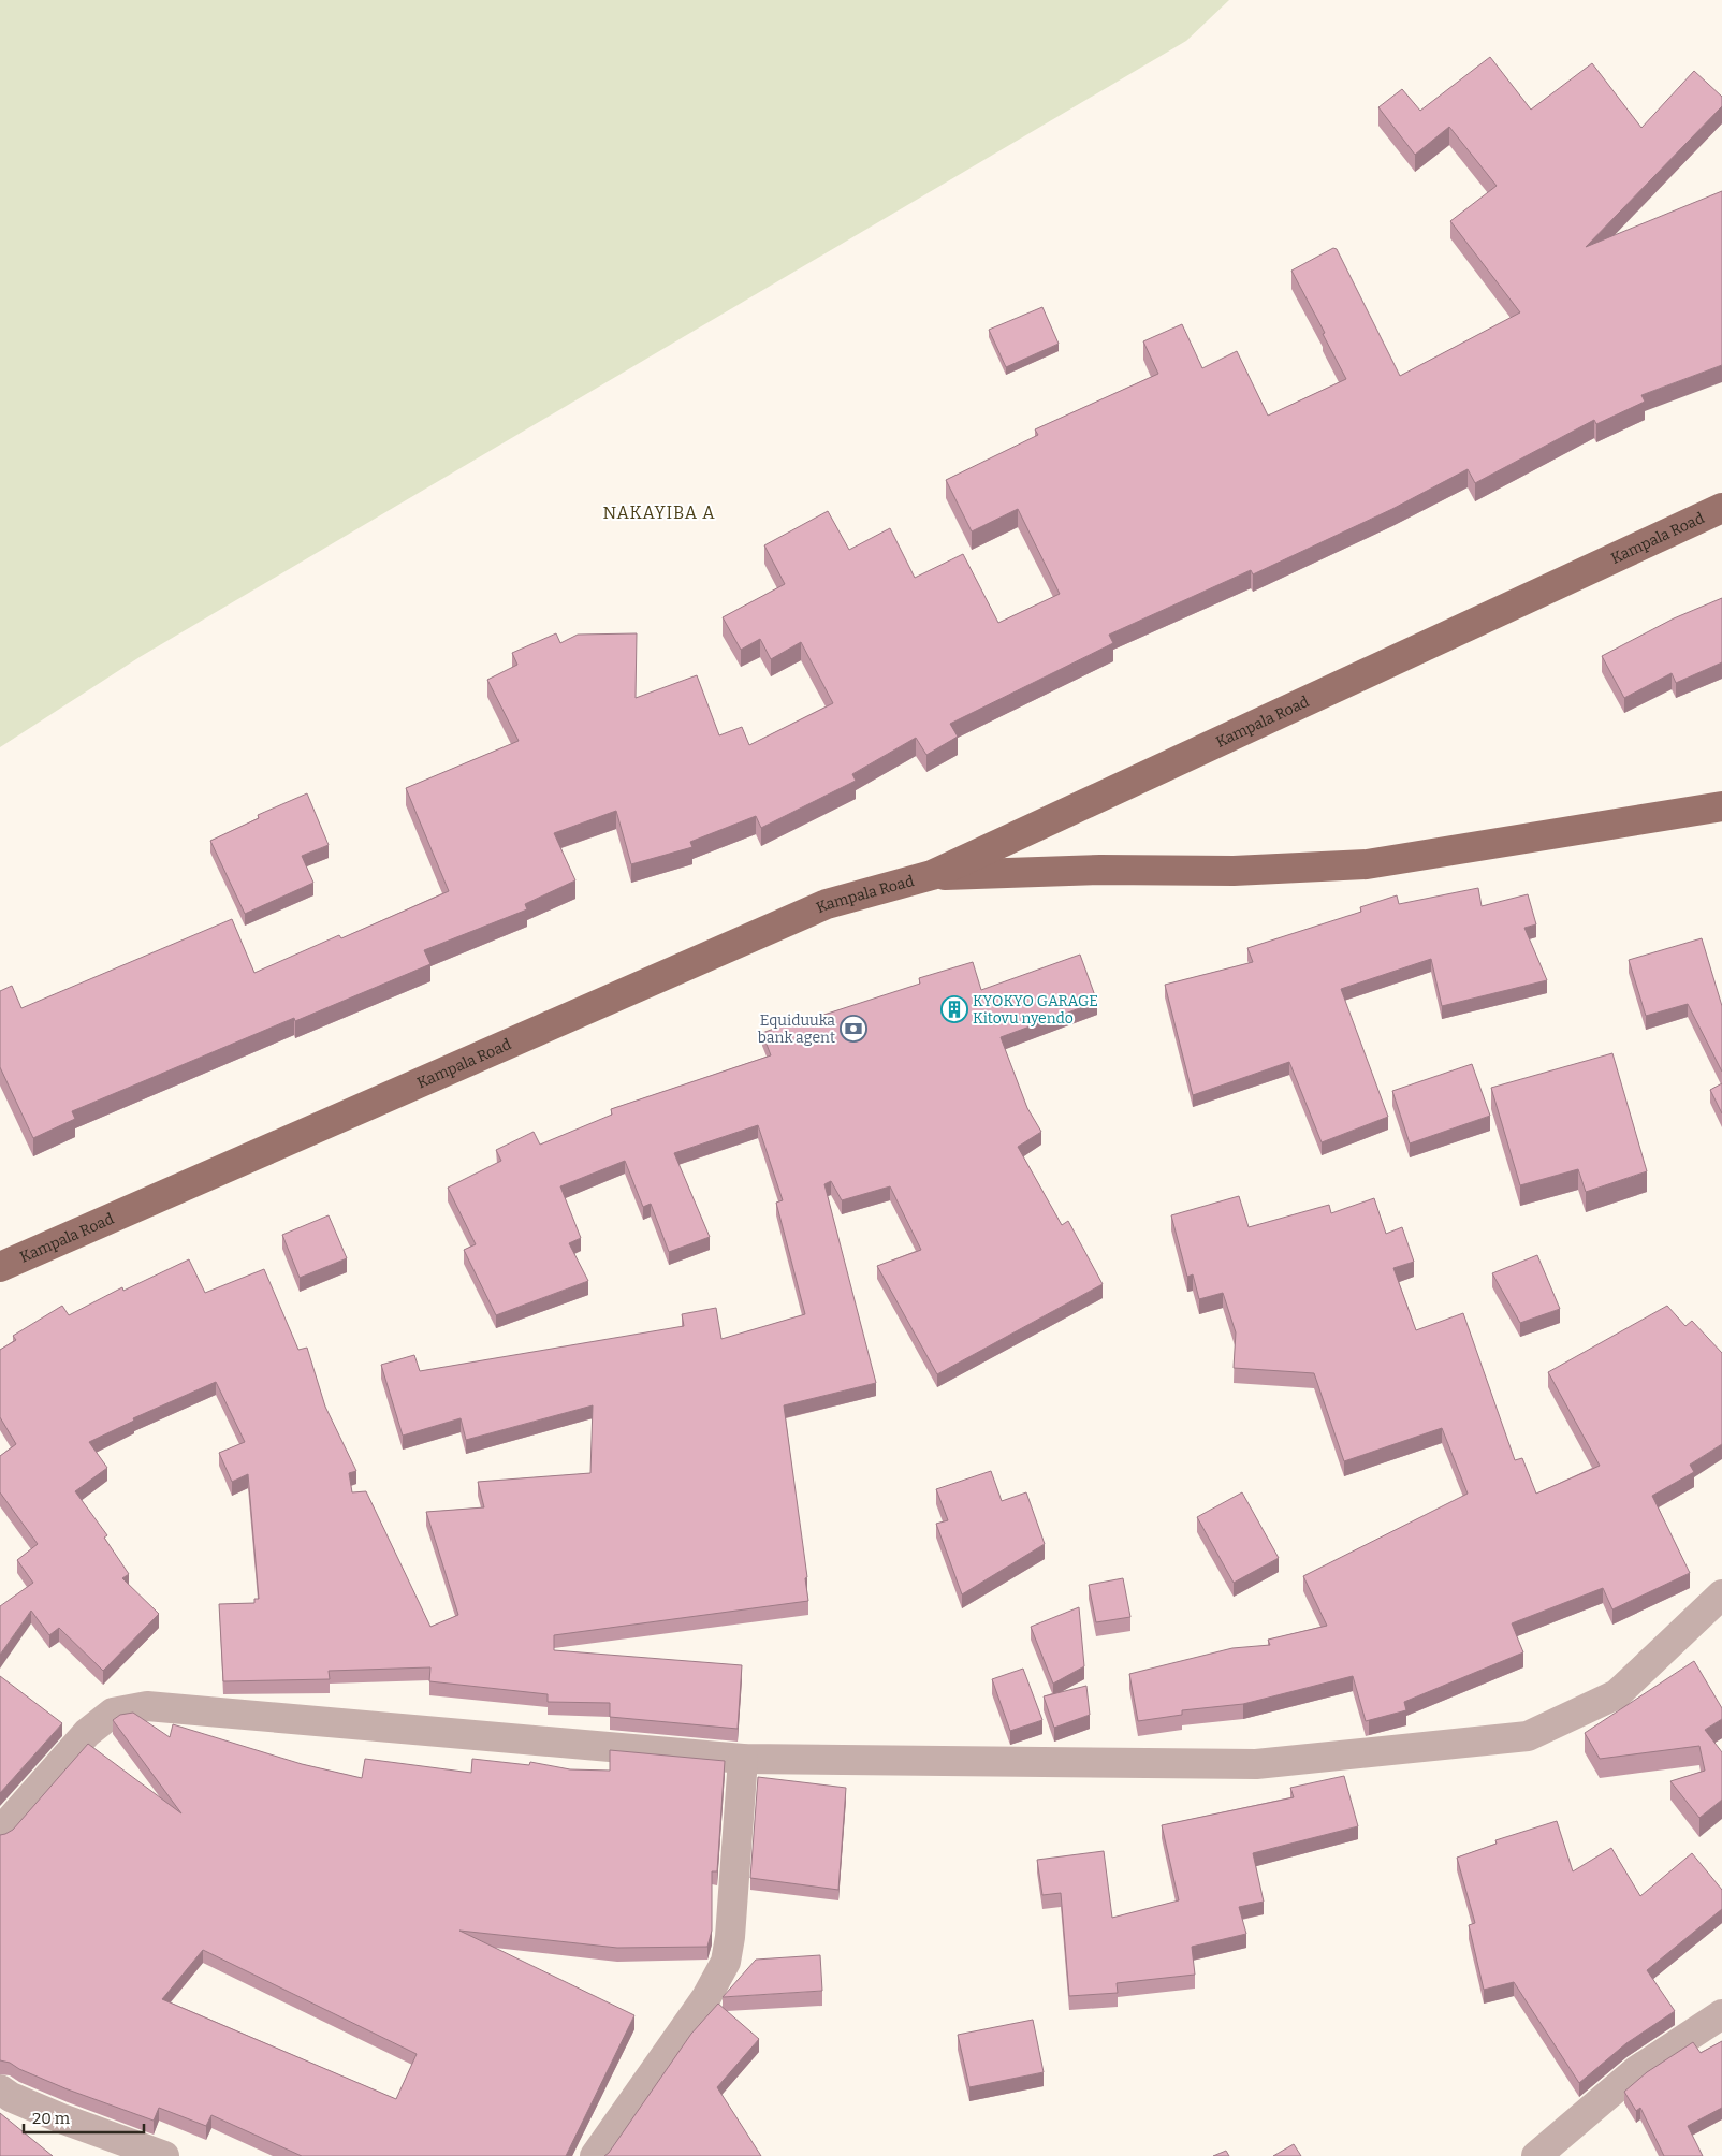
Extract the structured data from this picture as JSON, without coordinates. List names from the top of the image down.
{
  "streets": {
    "main road": ["Kampala Road"]
  },
  "districts": ["NAKAYIBA A"],
  "places": {
    "building": ["KYOKYO GARAGE Kitovu nyendo"],
    "bank": ["Equiduuka bank agent"]
  },
  "scale_bar": "20 m"
}
